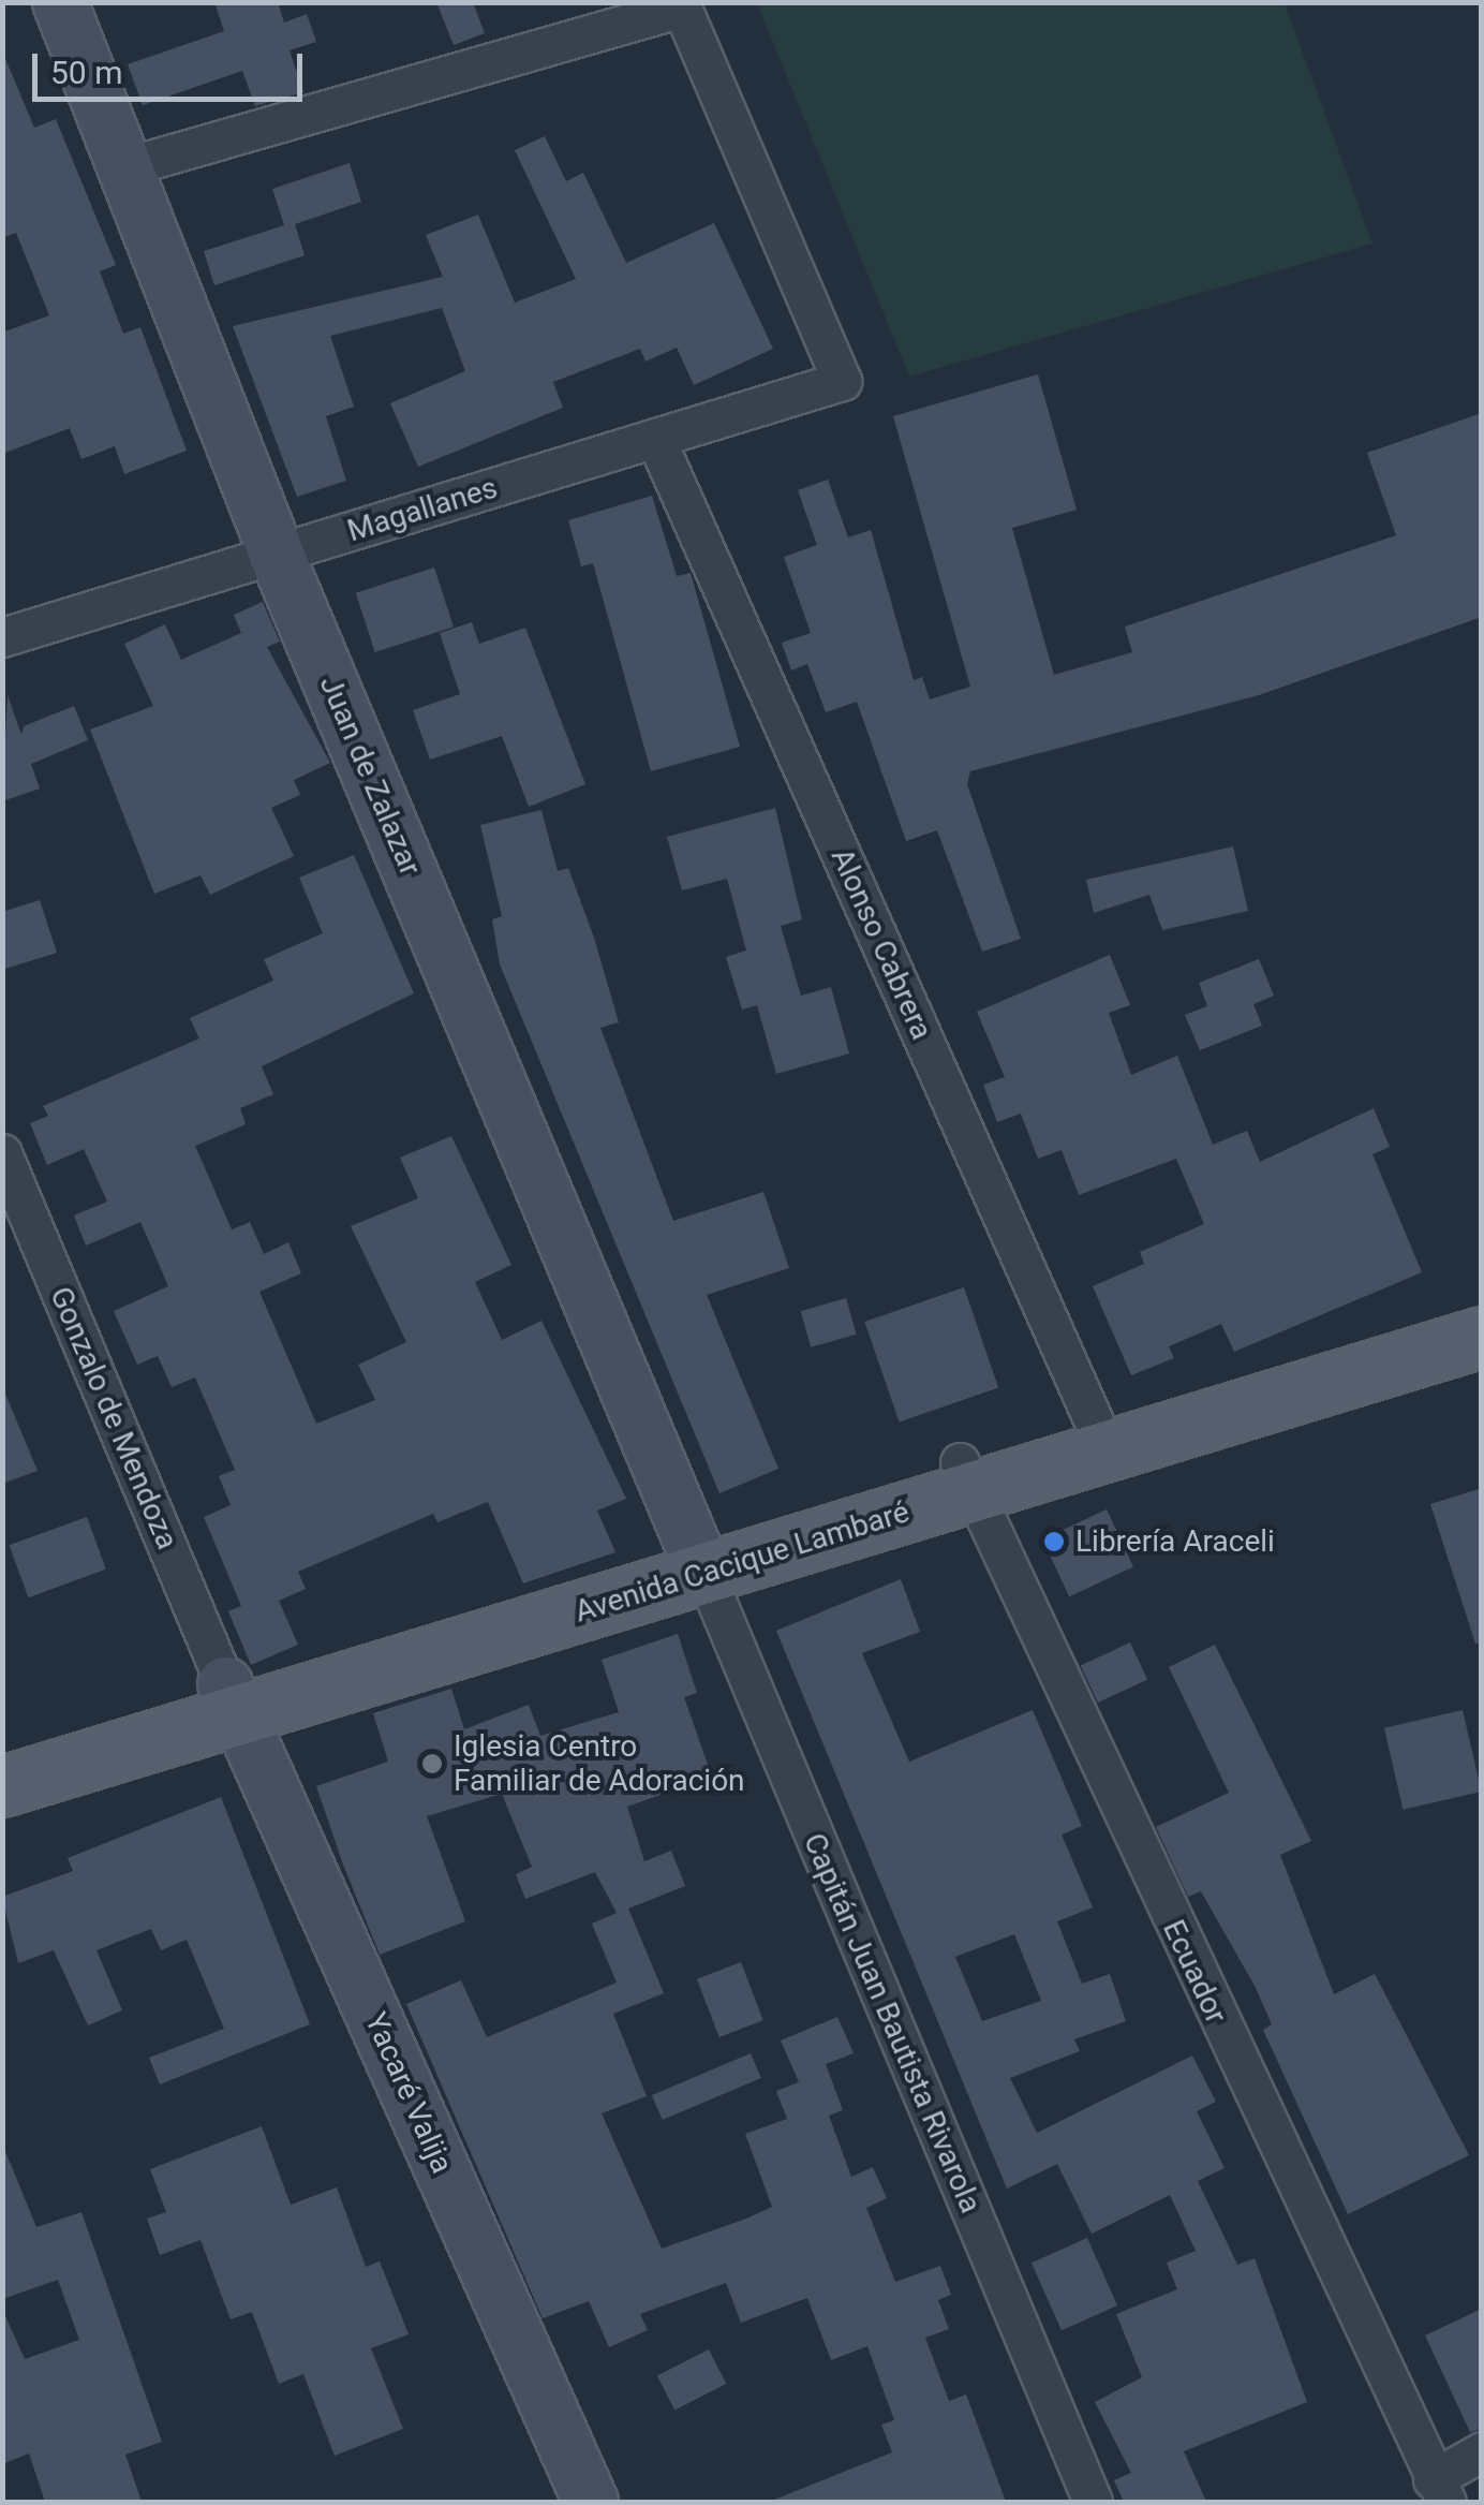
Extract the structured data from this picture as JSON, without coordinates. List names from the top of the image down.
{
  "streets": {
    "main road": ["Avenida Cacique Lambaré"],
    "street": [
      "Magallanes",
      "Juan de Zalazar",
      "Alonso Cabrera",
      "Gonzalo de Mendoza",
      "Ecuador",
      "Capitán Juan Bautista Rivarola",
      "Yacaré Valija"
    ]
  },
  "crossings": [
    ["Magallanes", "Juan de Zalazar"],
    ["Magallanes", "Alonso Cabrera"],
    ["Juan de Zalazar", "Avenida Cacique Lambaré"],
    ["Juan de Zalazar", "Capitán Juan Bautista Rivarola"],
    ["Alonso Cabrera", "Avenida Cacique Lambaré"],
    ["Gonzalo de Mendoza", "Avenida Cacique Lambaré"],
    ["Gonzalo de Mendoza", "Yacaré Valija"],
    ["Avenida Cacique Lambaré", "Ecuador"],
    ["Avenida Cacique Lambaré", "Capitán Juan Bautista Rivarola"],
    ["Avenida Cacique Lambaré", "Yacaré Valija"]
  ],
  "places": ["Librería Araceli", "Iglesia Centro Familiar de Adoración"],
  "scale_bar": "50 m"
}
